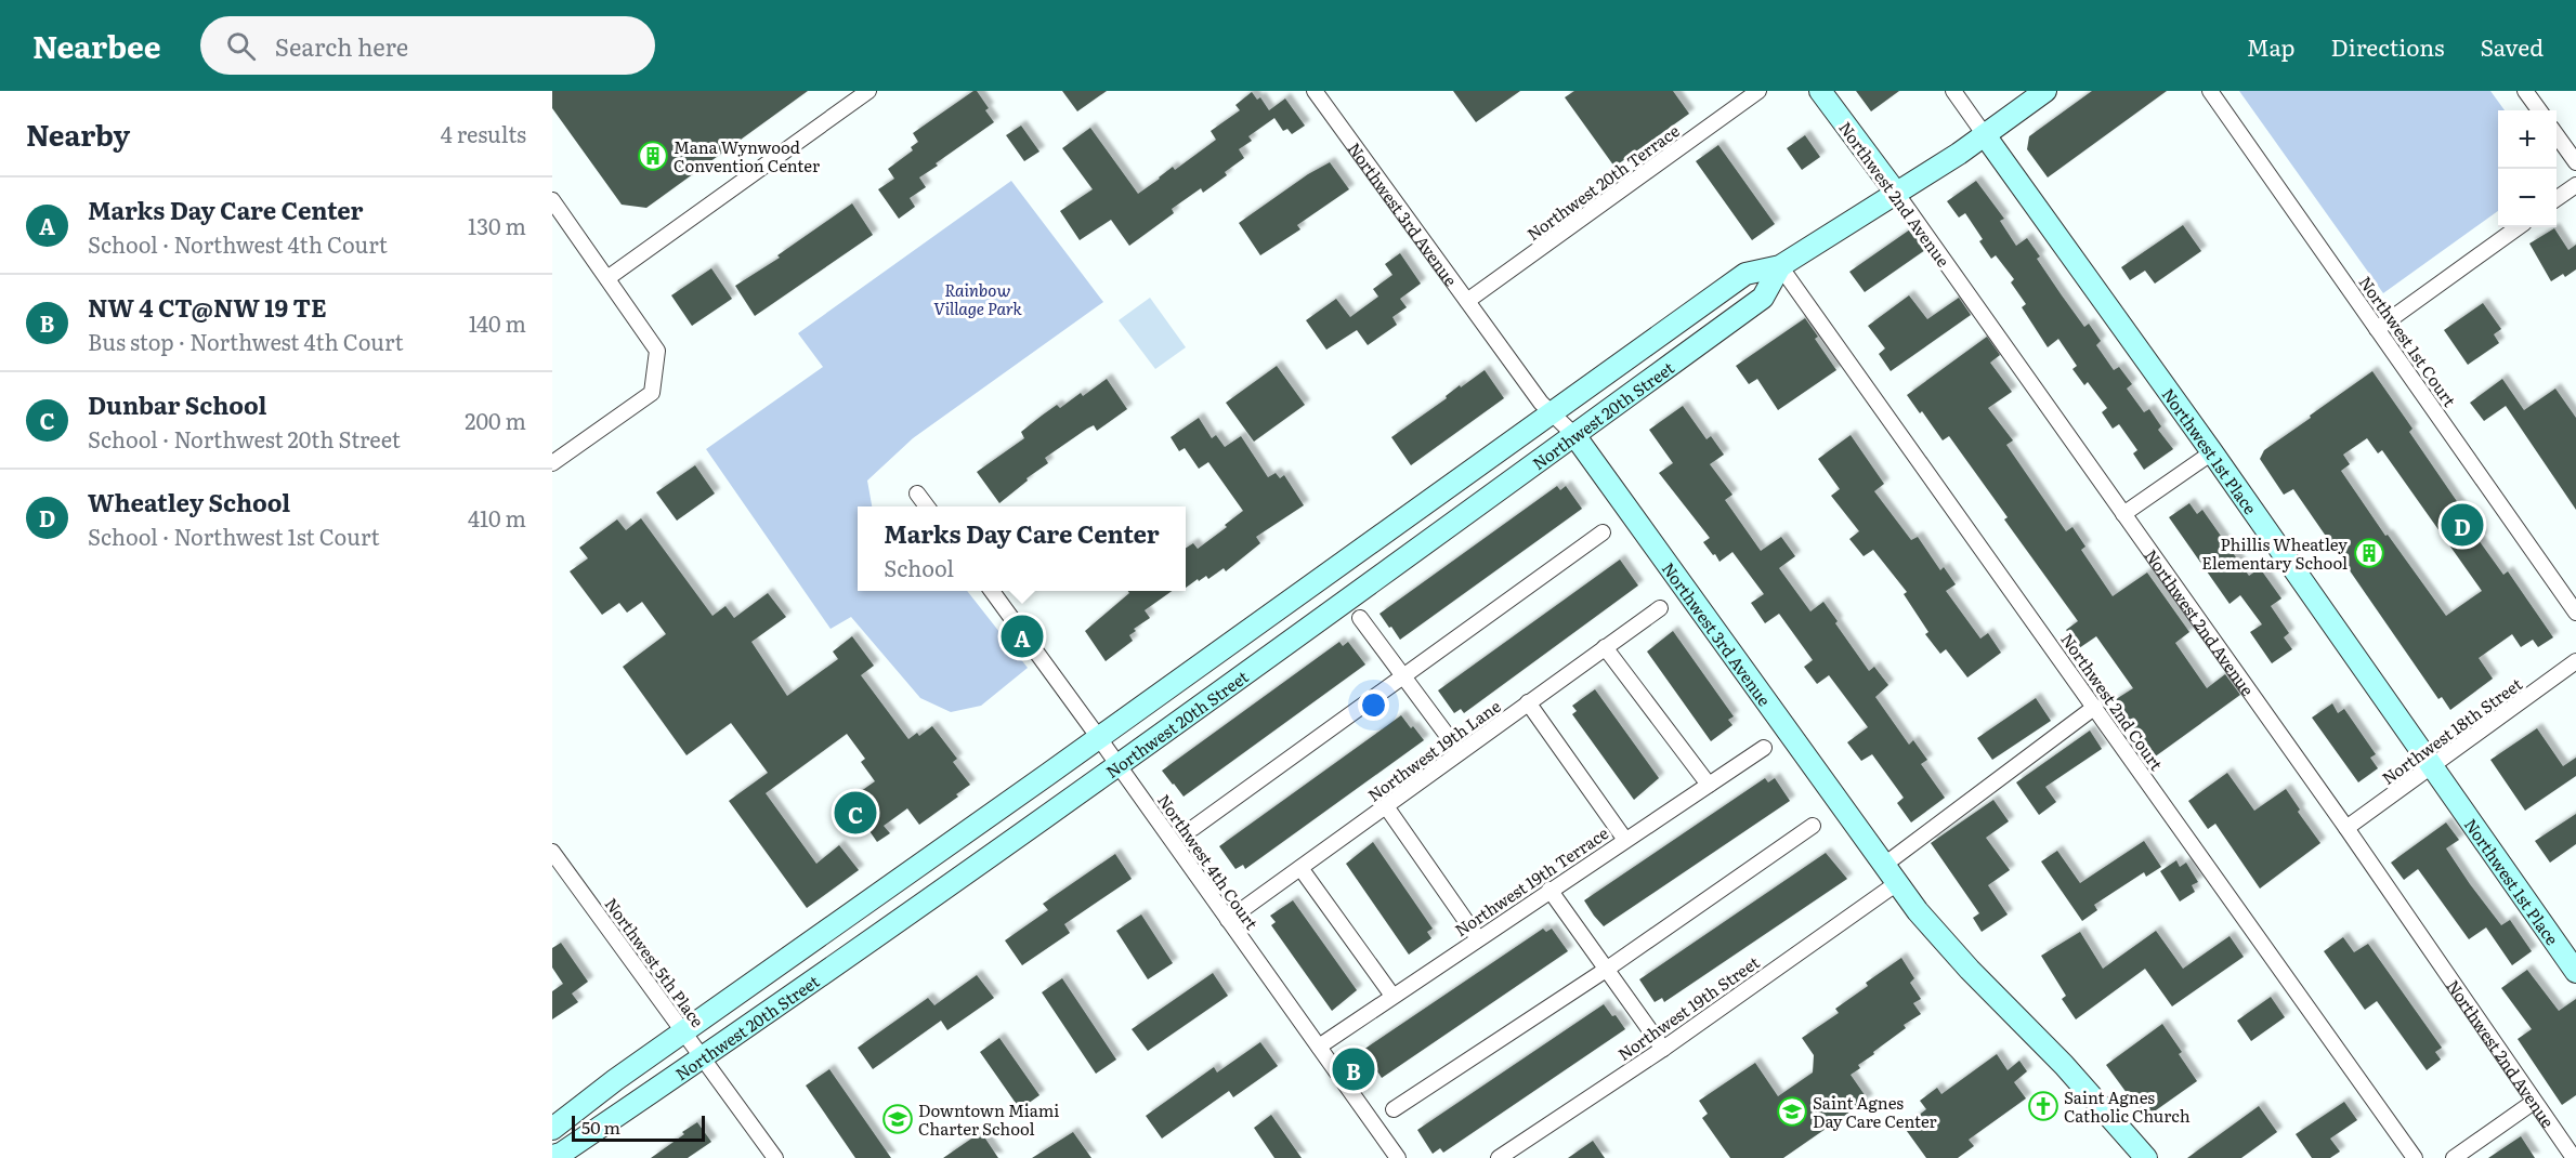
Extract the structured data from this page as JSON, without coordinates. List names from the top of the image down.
{
  "streets": {
    "main road": [
      "Northwest 2nd Avenue",
      "Northwest 3rd Avenue",
      "Northwest 20th Street",
      "Northwest 1st Place"
    ],
    "street": [
      "Northwest 20th Terrace",
      "Northwest 1st Court",
      "Northwest 2nd Court",
      "Northwest 18th Street",
      "Northwest 19th Lane",
      "Northwest 4th Court",
      "Northwest 19th Terrace",
      "Northwest 5th Place",
      "Northwest 19th Street"
    ]
  },
  "crossings": [
    ["Northwest 20th Terrace", "Northwest 3rd Avenue"],
    ["Northwest 2nd Avenue", "Northwest 20th Street"],
    ["Northwest 2nd Avenue", "Northwest 18th Street"],
    ["Northwest 3rd Avenue", "Northwest 20th Street"],
    ["Northwest 3rd Avenue", "Northwest 19th Street"],
    ["Northwest 20th Street", "Northwest 1st Place"],
    ["Northwest 20th Street", "Northwest 2nd Court"],
    ["Northwest 20th Street", "Northwest 4th Court"],
    ["Northwest 20th Street", "Northwest 5th Place"],
    ["Northwest 1st Place", "Northwest 18th Street"],
    ["Northwest 19th Lane", "Northwest 4th Court"],
    ["Northwest 4th Court", "Northwest 19th Terrace"]
  ],
  "parks": ["Rainbow Village Park"],
  "places": {
    "building": ["Mana Wynwood Convention Center", "Phillis Wheatley Elementary School"],
    "church": ["Saint Agnes Catholic Church"],
    "school or university": ["Saint Agnes Day Care Center", "Downtown Miami Charter School"]
  },
  "scale_bar": "50 m",
  "page": {
    "header": "Nearbee",
    "search": "Search here",
    "nav": ["Map", "Directions", "Saved"],
    "heading": ["Nearby", "4 results"],
    "map_buttons": ["+", "−"],
    "list": [
      {
        "mark": "A",
        "name": "Marks Day Care Center",
        "note": "School · Northwest 4th Court",
        "value": "130 m"
      },
      {
        "mark": "B",
        "name": "NW 4 CT@NW 19 TE",
        "note": "Bus stop · Northwest 4th Court",
        "value": "140 m"
      },
      {
        "mark": "C",
        "name": "Dunbar School",
        "note": "School · Northwest 20th Street",
        "value": "200 m"
      },
      {
        "mark": "D",
        "name": "Wheatley School",
        "note": "School · Northwest 1st Court",
        "value": "410 m"
      }
    ],
    "pins": [
      "D",
      "A",
      "C",
      "B"
    ],
    "popup": ["Marks Day Care Center", "School"],
    "scale": "50 m"
  }
}
